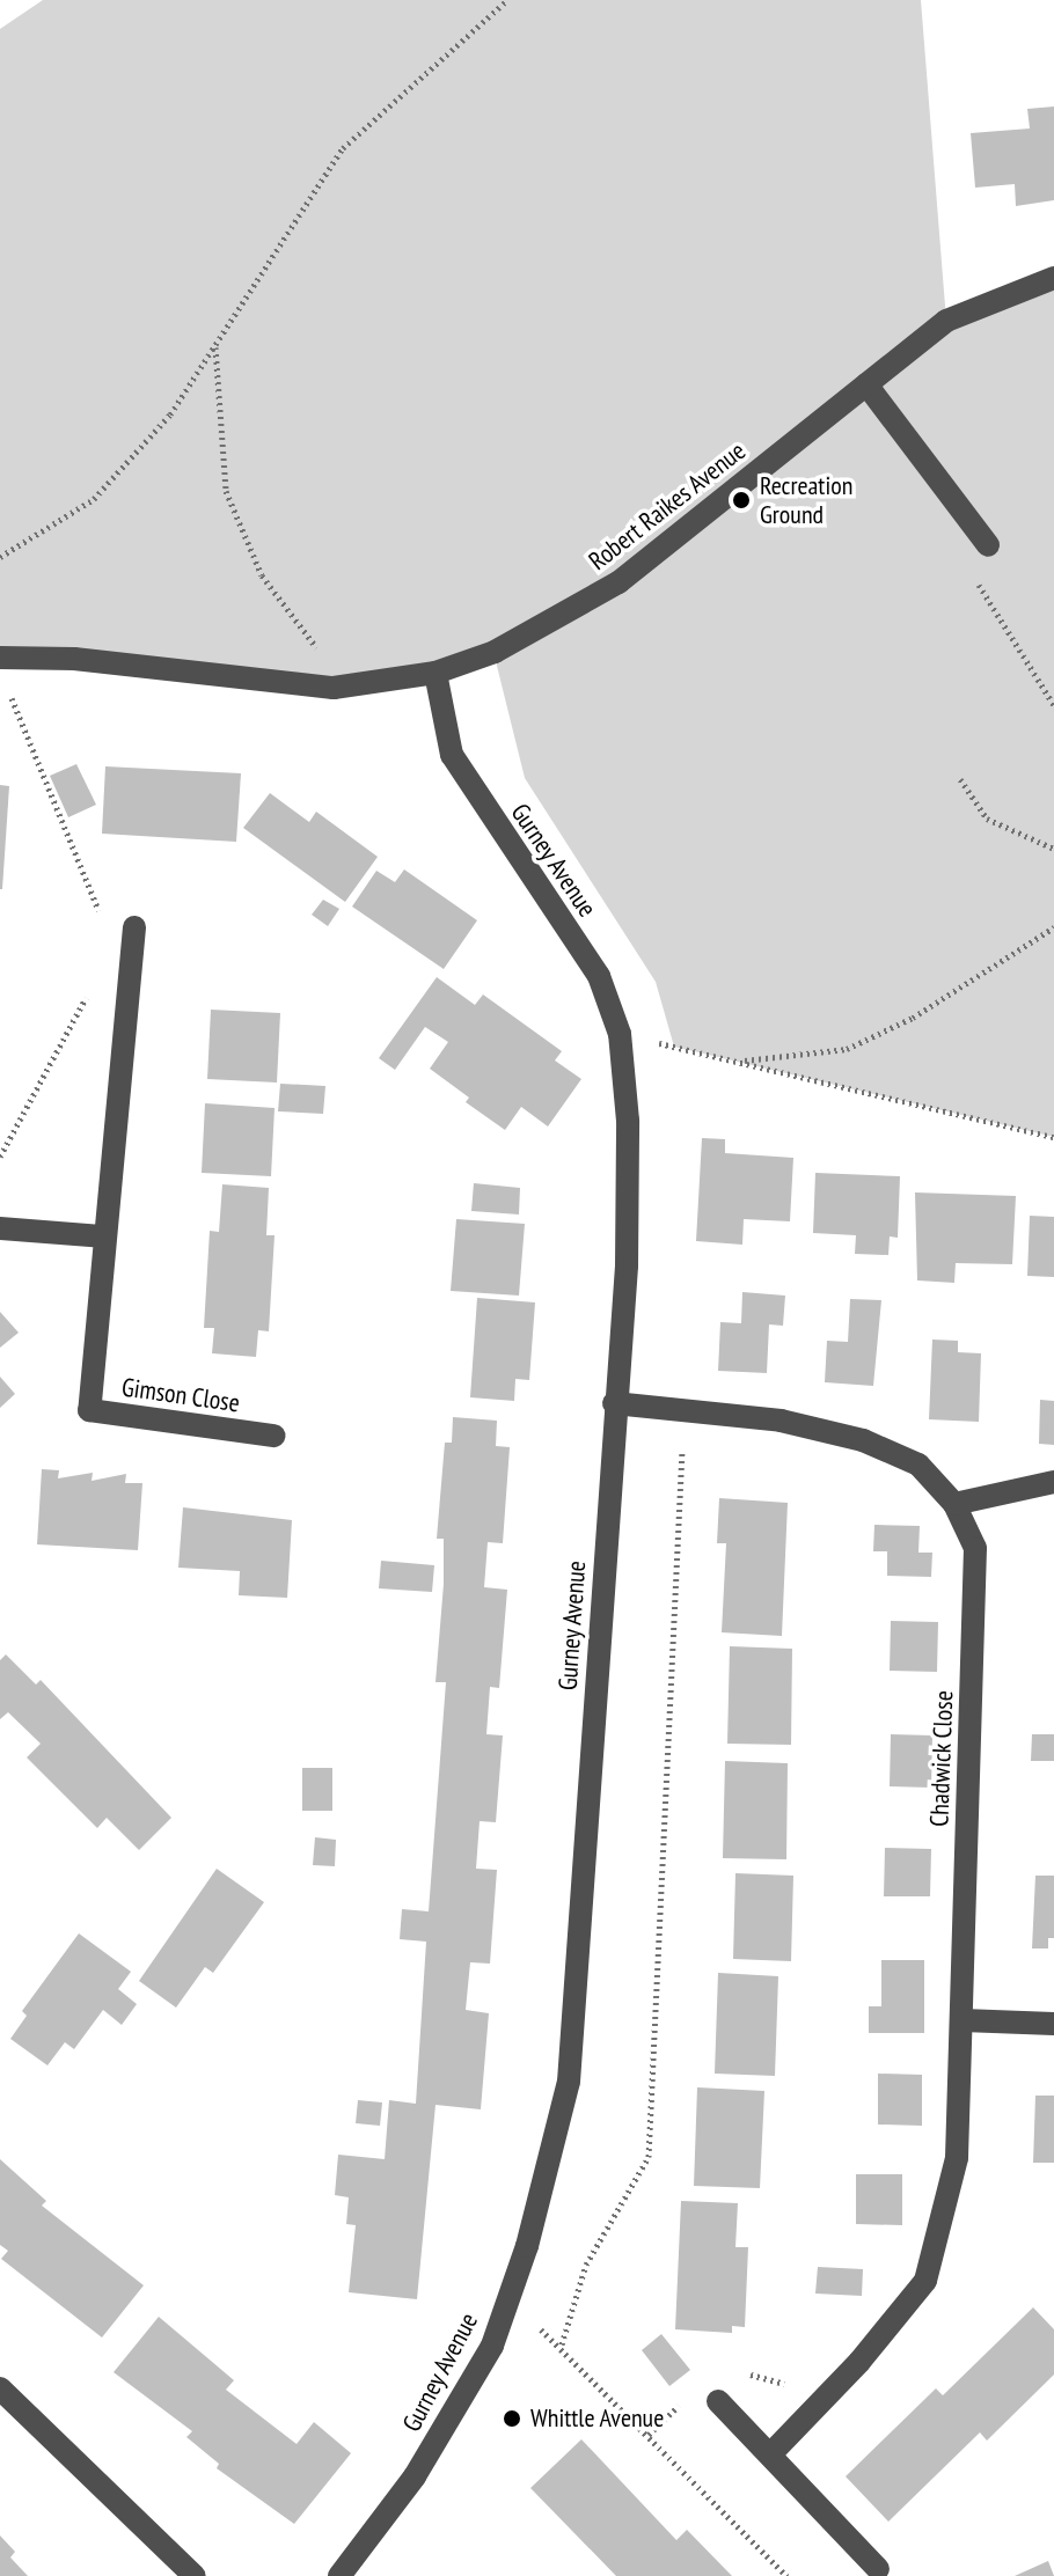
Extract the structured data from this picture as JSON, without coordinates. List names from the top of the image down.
{
  "streets": {
    "street": [
      "Robert Raikes Avenue",
      "Gurney Avenue",
      "Gimson Close",
      "Chadwick Close"
    ]
  },
  "crossings": [
    ["Robert Raikes Avenue", "Gurney Avenue"],
    ["Gurney Avenue", "Chadwick Close"]
  ],
  "places": ["Recreation Ground", "Whittle Avenue"]
}
